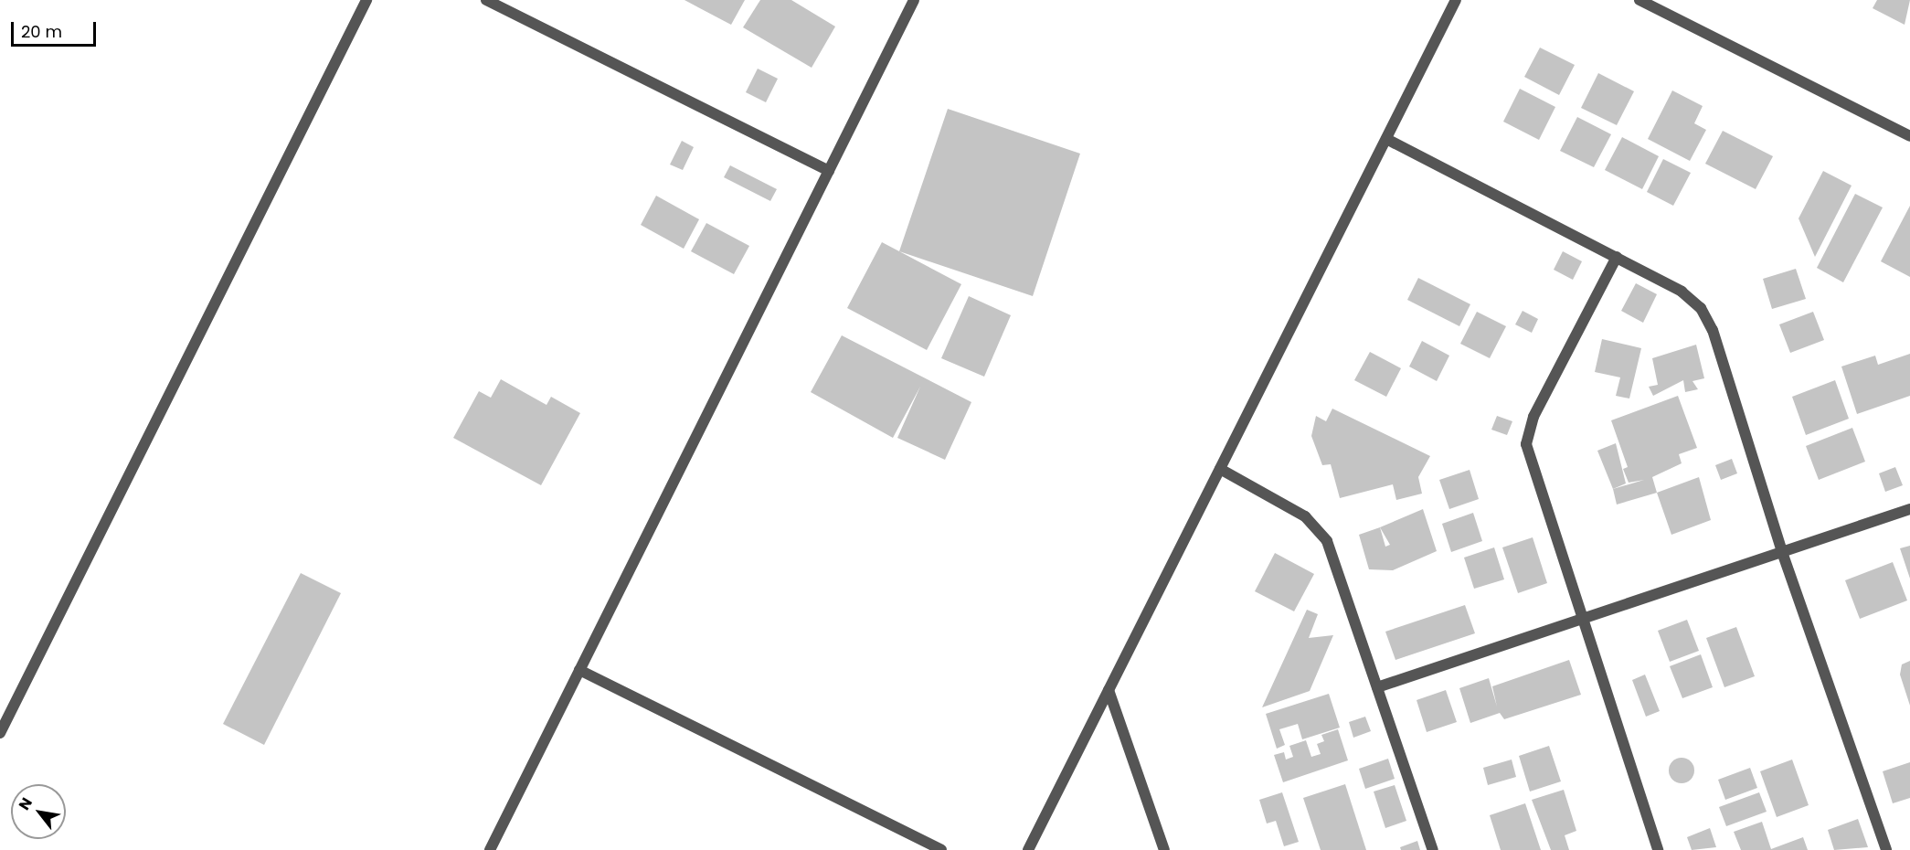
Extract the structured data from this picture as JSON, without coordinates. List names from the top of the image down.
{
  "scale_bar": "20 m",
  "north": "top left"
}
